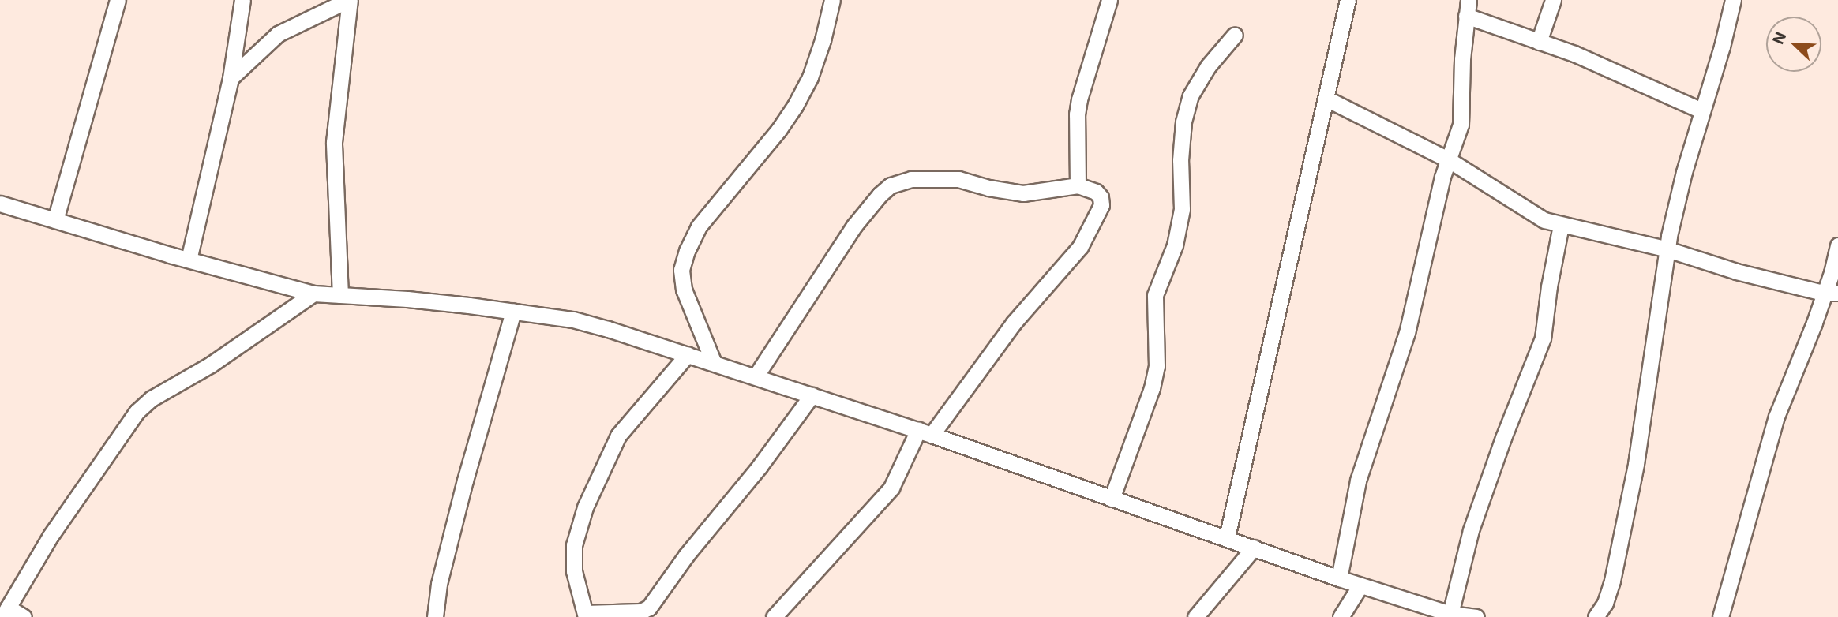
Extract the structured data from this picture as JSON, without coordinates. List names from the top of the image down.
{
  "north": "top left"
}
